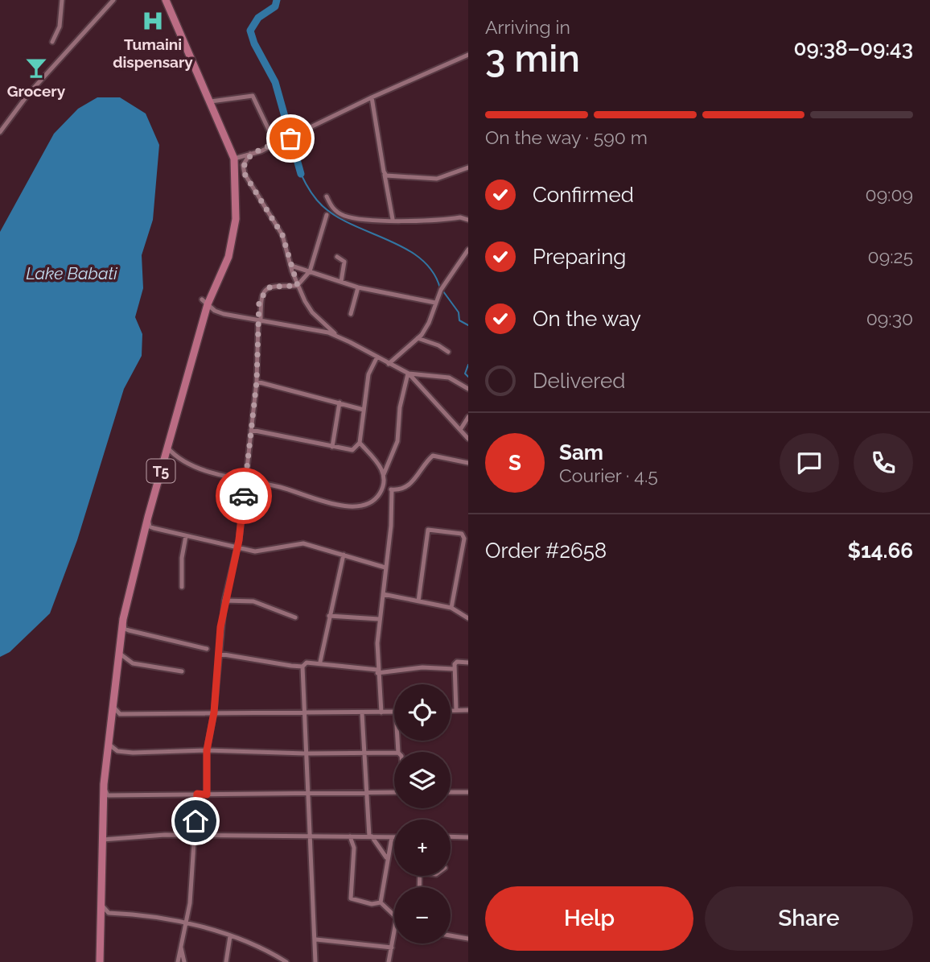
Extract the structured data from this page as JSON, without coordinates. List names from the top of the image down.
{
  "streets": {
    "highway": ["T5"]
  },
  "water": ["Lake Babati"],
  "places": {
    "hospital": ["Tumaini dispensary"],
    "bar": ["Grocery"]
  },
  "page": {
    "heading": ["3 min", "Arriving in", "09:38–09:43"],
    "panel": [
      "Sam",
      "Courier · 4.5",
      "Order #2658",
      "$14.66"
    ],
    "bar": "On the way · 590 m",
    "list": [
      ["Confirmed", "09:09"],
      ["Preparing", "09:25"],
      ["On the way", "09:30"],
      "Delivered"
    ],
    "round": "S",
    "map_buttons": ["+", "−"],
    "buttons": ["Help", "Share"]
  }
}
